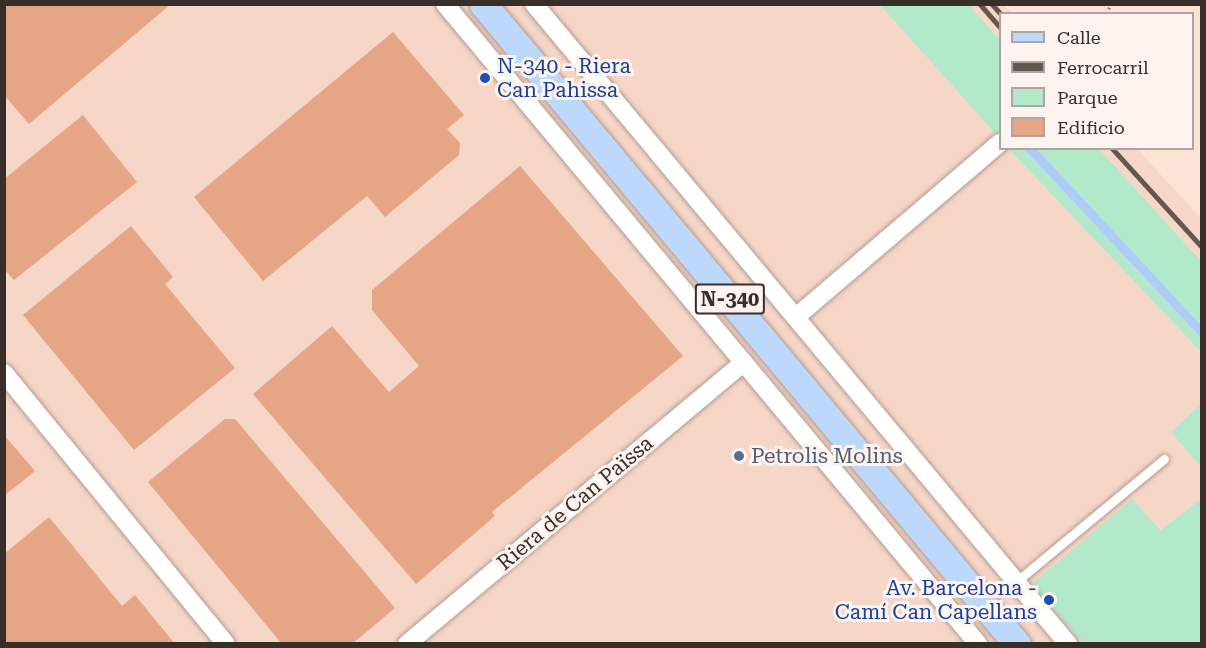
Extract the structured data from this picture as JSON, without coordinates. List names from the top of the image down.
{
  "streets": {
    "main road": ["N-340"],
    "street": ["Riera de Can Païssa"]
  },
  "places": ["N-340 - Riera Can Pahissa", "Petrolis Molins", "Av. Barcelona - Camí Can Capellans"],
  "legend": [
    "Calle",
    "Ferrocarril",
    "Parque",
    "Edificio"
  ]
}
